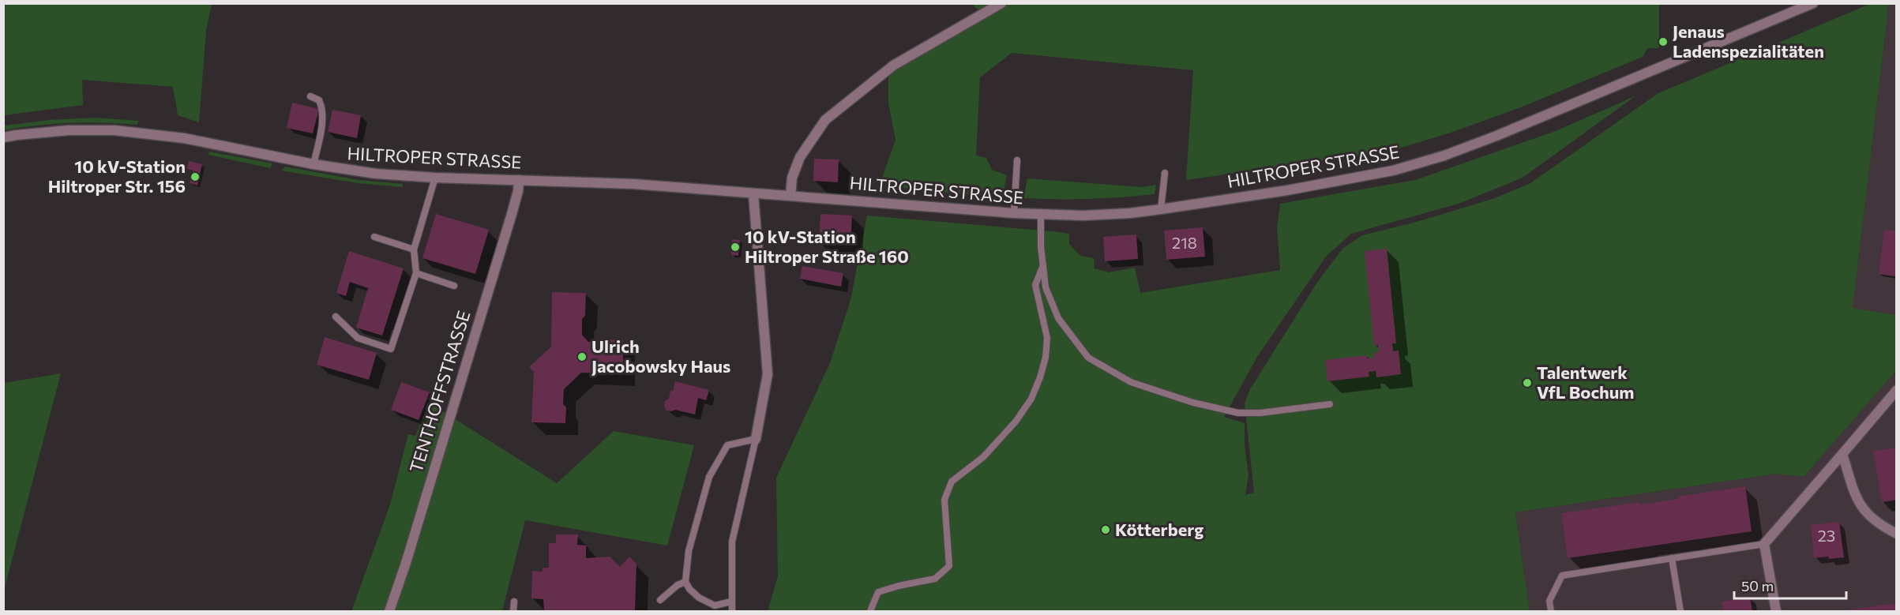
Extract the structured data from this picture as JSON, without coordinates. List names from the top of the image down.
{
  "streets": {
    "street": ["HILTROPER STRASSE", "TENTHOFFSTRASSE"]
  },
  "crossings": [
    ["HILTROPER STRASSE", "TENTHOFFSTRASSE"]
  ],
  "places": [
    "Jenaus Ladenspezialitäten",
    "10 kV-Station Hiltroper Str. 156",
    "10 kV-Station Hiltroper Straße 160",
    "Ulrich Jacobowsky Haus",
    "Talentwerk VfL Bochum",
    "Kötterberg"
  ],
  "house_numbers": ["218", "23"],
  "scale_bar": "50 m"
}
